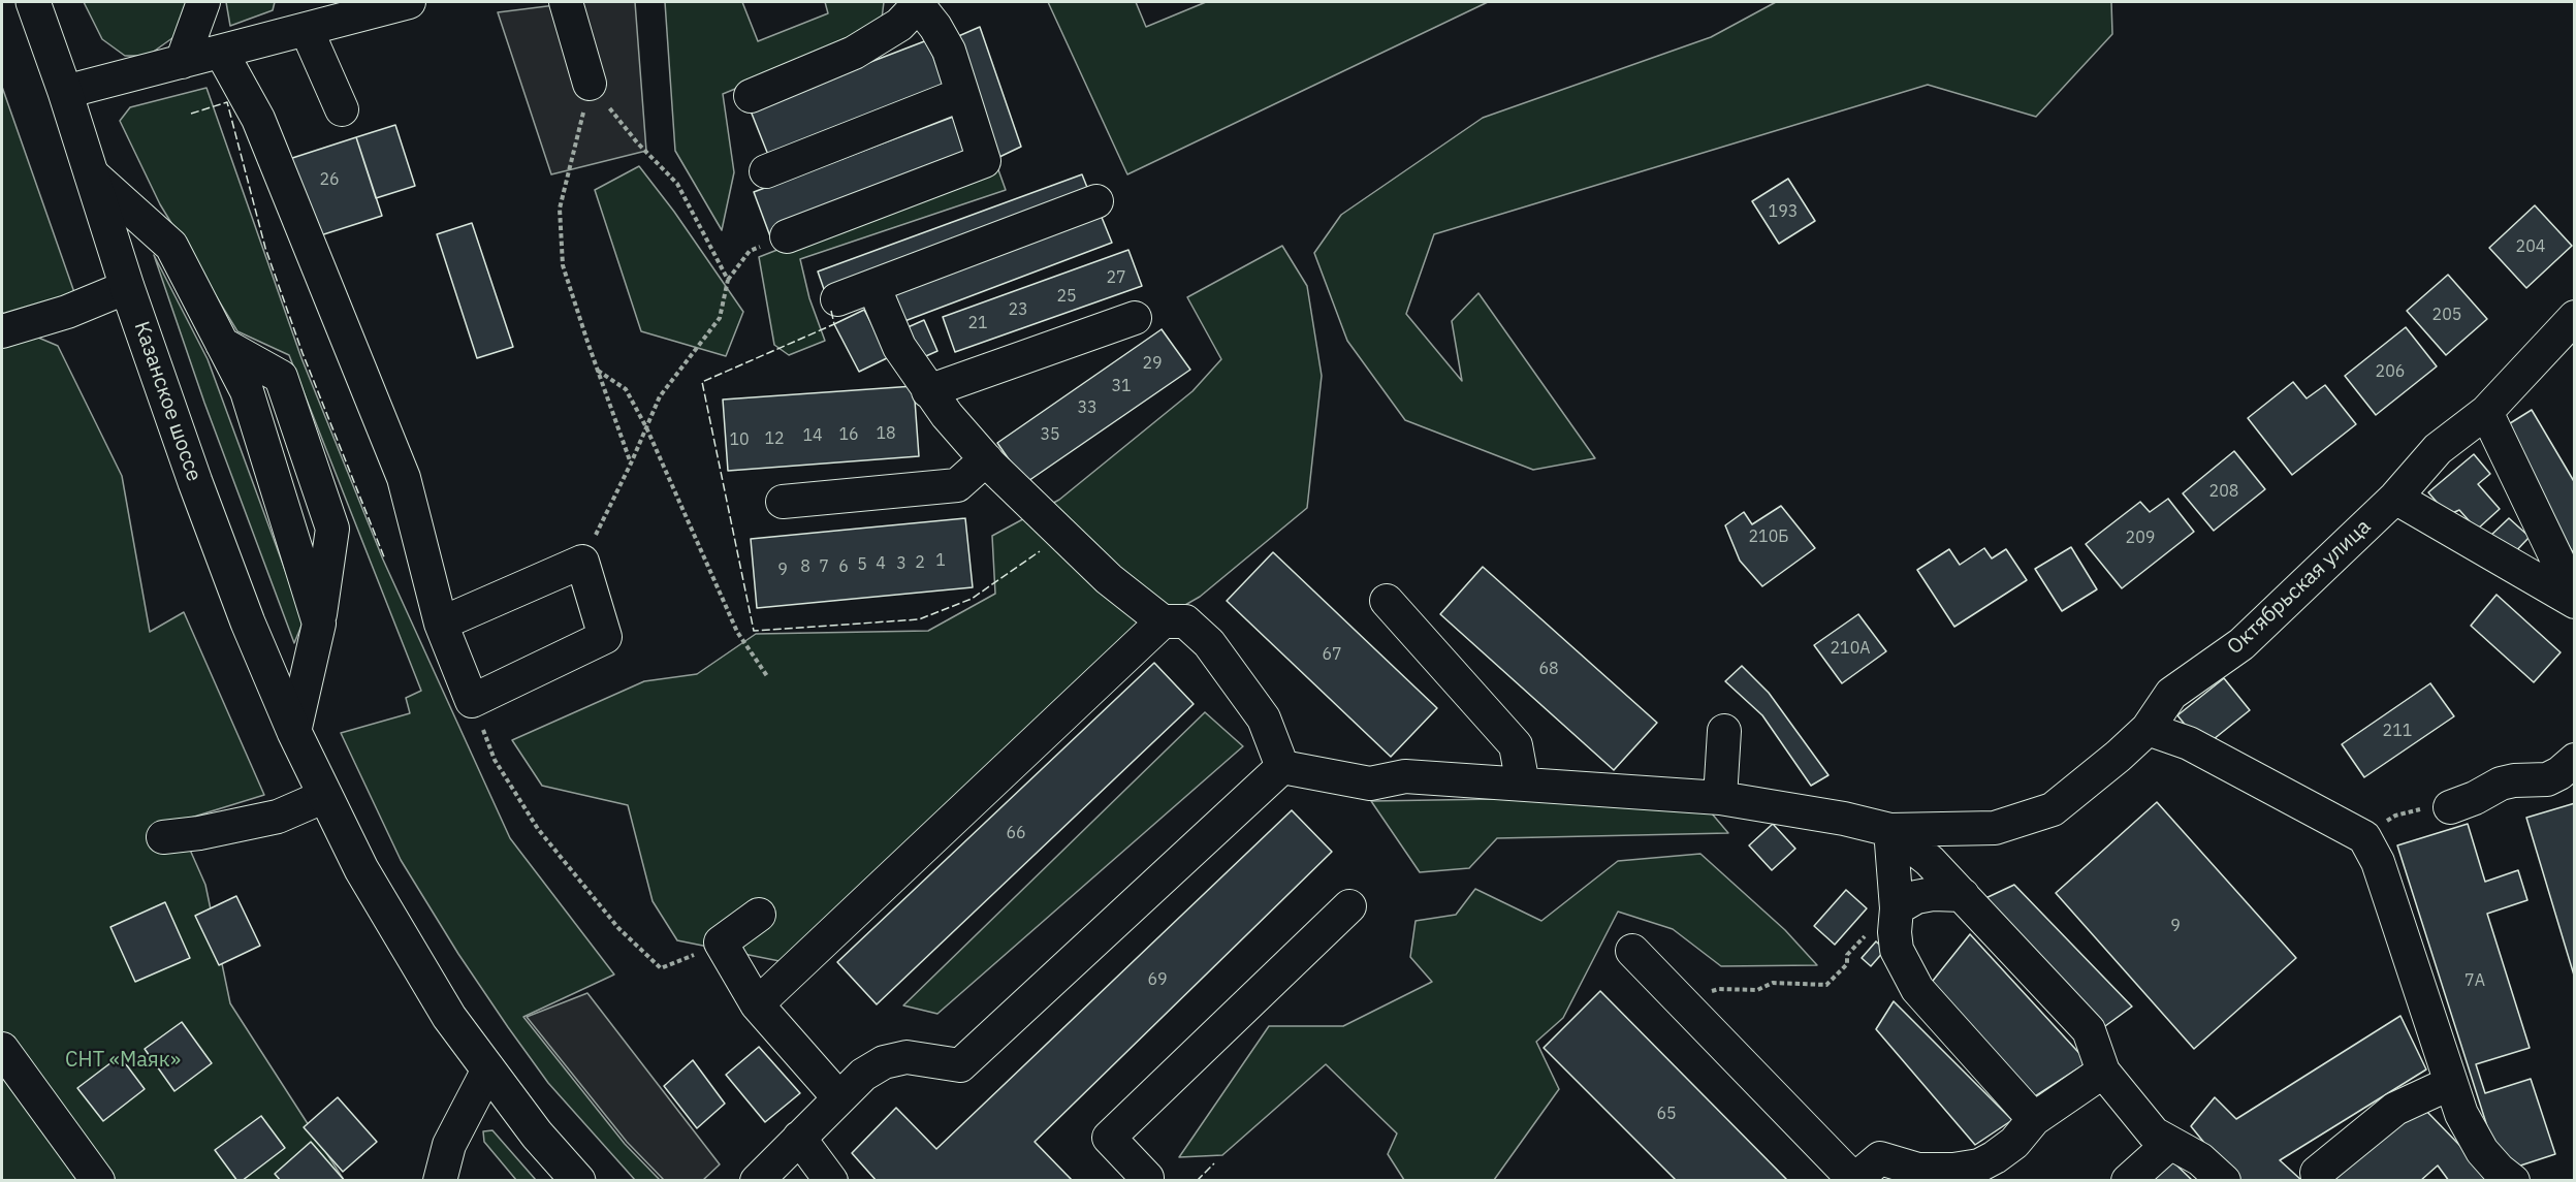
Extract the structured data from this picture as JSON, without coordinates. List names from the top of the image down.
{
  "streets": {
    "main road": ["Казанское шоссе"],
    "street": ["Октябрьская улица"]
  },
  "parks": ["СНТ «Маяк»"],
  "house_numbers": [
    "26",
    "193",
    "204",
    "27",
    "25",
    "23",
    "205",
    "21",
    "29",
    "206",
    "31",
    "33",
    "18",
    "16",
    "35",
    "14",
    "12",
    "10",
    "208",
    "210Б",
    "209",
    "1",
    "2",
    "4",
    "3",
    "5",
    "8",
    "7",
    "6",
    "9",
    "210А",
    "67",
    "68",
    "211",
    "66",
    "9",
    "69",
    "7А",
    "65"
  ]
}
